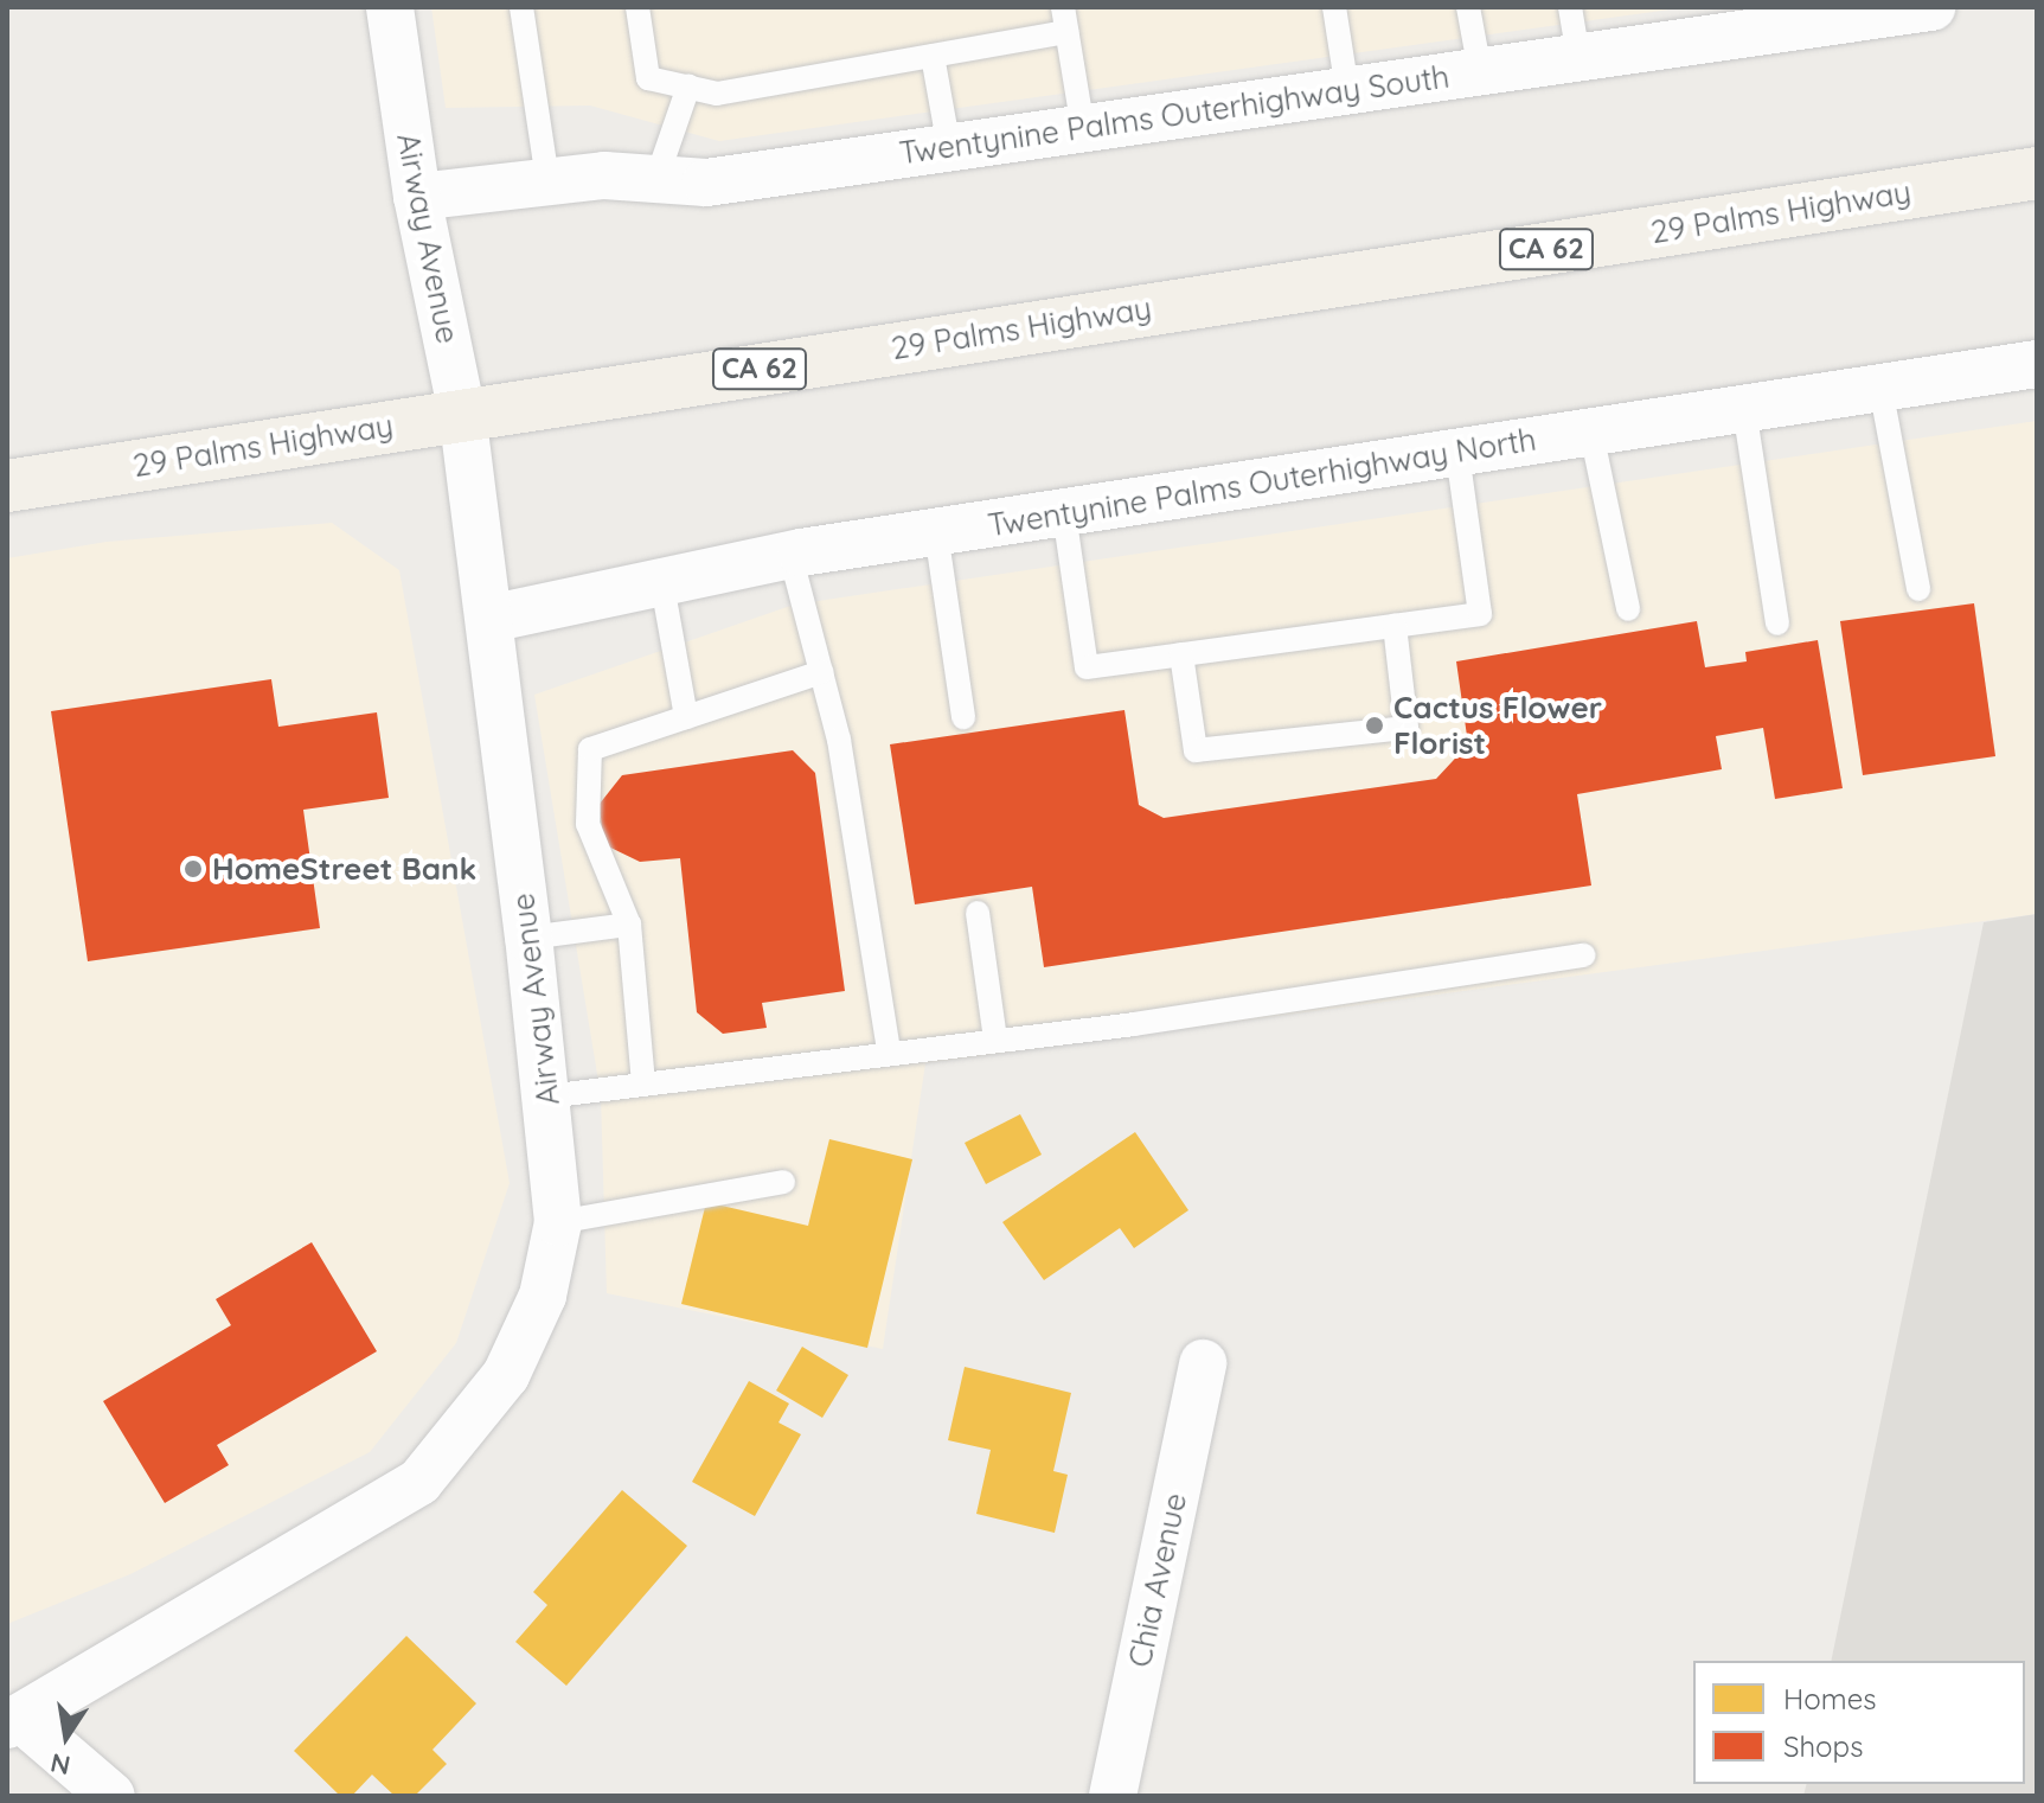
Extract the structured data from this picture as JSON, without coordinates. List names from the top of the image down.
{
  "streets": {
    "main road": ["29 Palms Highway", "CA 62"],
    "street": [
      "Twentynine Palms Outerhighway South",
      "Airway Avenue",
      "Twentynine Palms Outerhighway North",
      "Chia Avenue"
    ]
  },
  "crossings": [
    ["Twentynine Palms Outerhighway South", "Airway Avenue"],
    ["29 Palms Highway", "Airway Avenue"],
    ["Airway Avenue", "Twentynine Palms Outerhighway North"]
  ],
  "places": ["Cactus Flower Florist", "HomeStreet Bank"],
  "legend": ["Homes", "Shops"],
  "north": "bottom"
}
